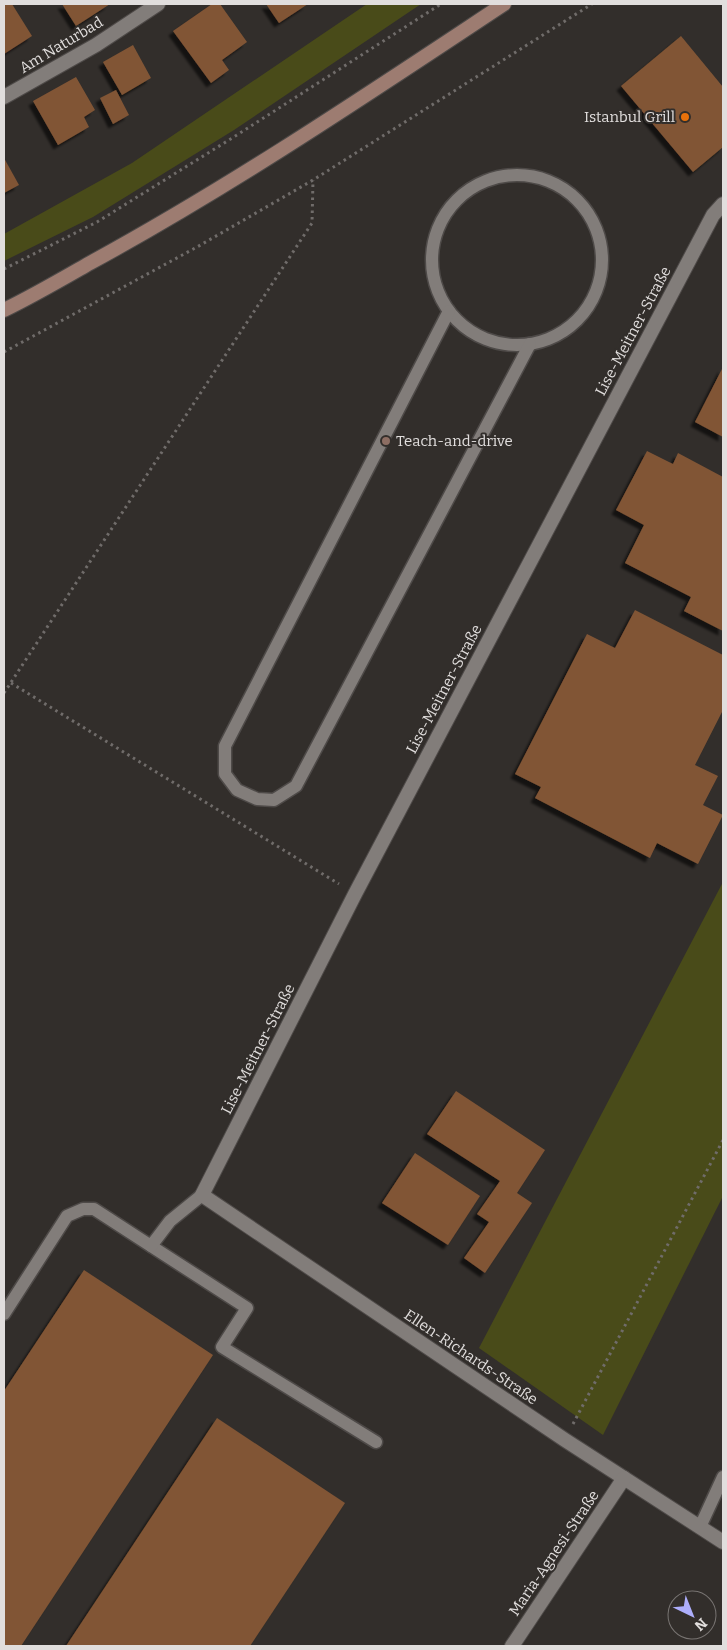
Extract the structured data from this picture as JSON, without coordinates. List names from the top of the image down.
{
  "streets": {
    "street": [
      "Am Naturbad",
      "Lise-Meitner-Straße",
      "Ellen-Richards-Straße",
      "Maria-Agnesi-Straße"
    ]
  },
  "crossings": [
    ["Lise-Meitner-Straße", "Ellen-Richards-Straße"],
    ["Ellen-Richards-Straße", "Maria-Agnesi-Straße"]
  ],
  "places": ["Istanbul Grill", "Teach-and-drive"],
  "north": "bottom right"
}
